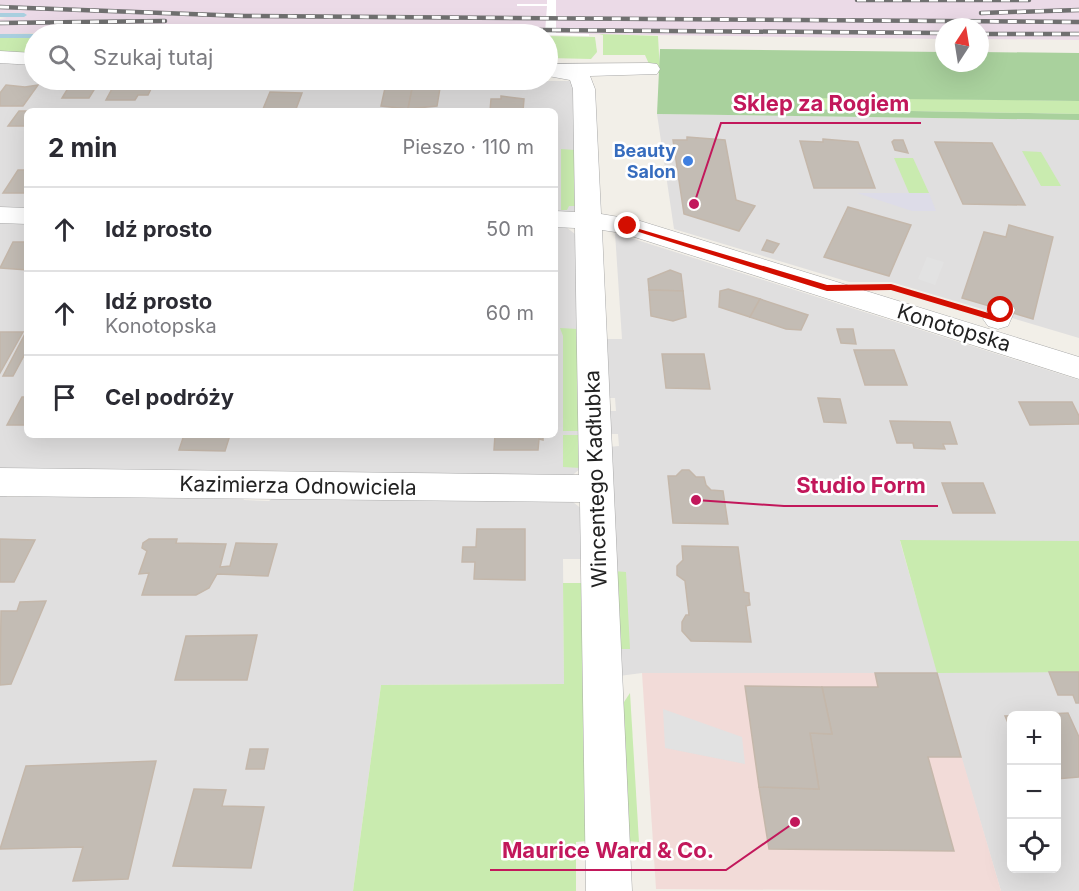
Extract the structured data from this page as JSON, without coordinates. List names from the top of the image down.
{
  "streets": {
    "street": ["Konotopska", "Wincentego Kadłubka", "Kazimierza Odnowiciela"]
  },
  "crossings": [
    ["Konotopska", "Wincentego Kadłubka"],
    ["Wincentego Kadłubka", "Kazimierza Odnowiciela"]
  ],
  "places": [
    "Beauty Salon",
    "Sklep za Rogiem",
    "Studio Form",
    "Maurice Ward & Co."
  ],
  "north": "top",
  "page": {
    "search": "Szukaj tutaj",
    "heading": ["2 min", "Pieszo · 110 m"],
    "list": [
      ["Idź prosto", "50 m"],
      ["Idź prosto", "Konotopska", "60 m"],
      "Cel podróży"
    ],
    "map_buttons": ["+", "−"]
  }
}
